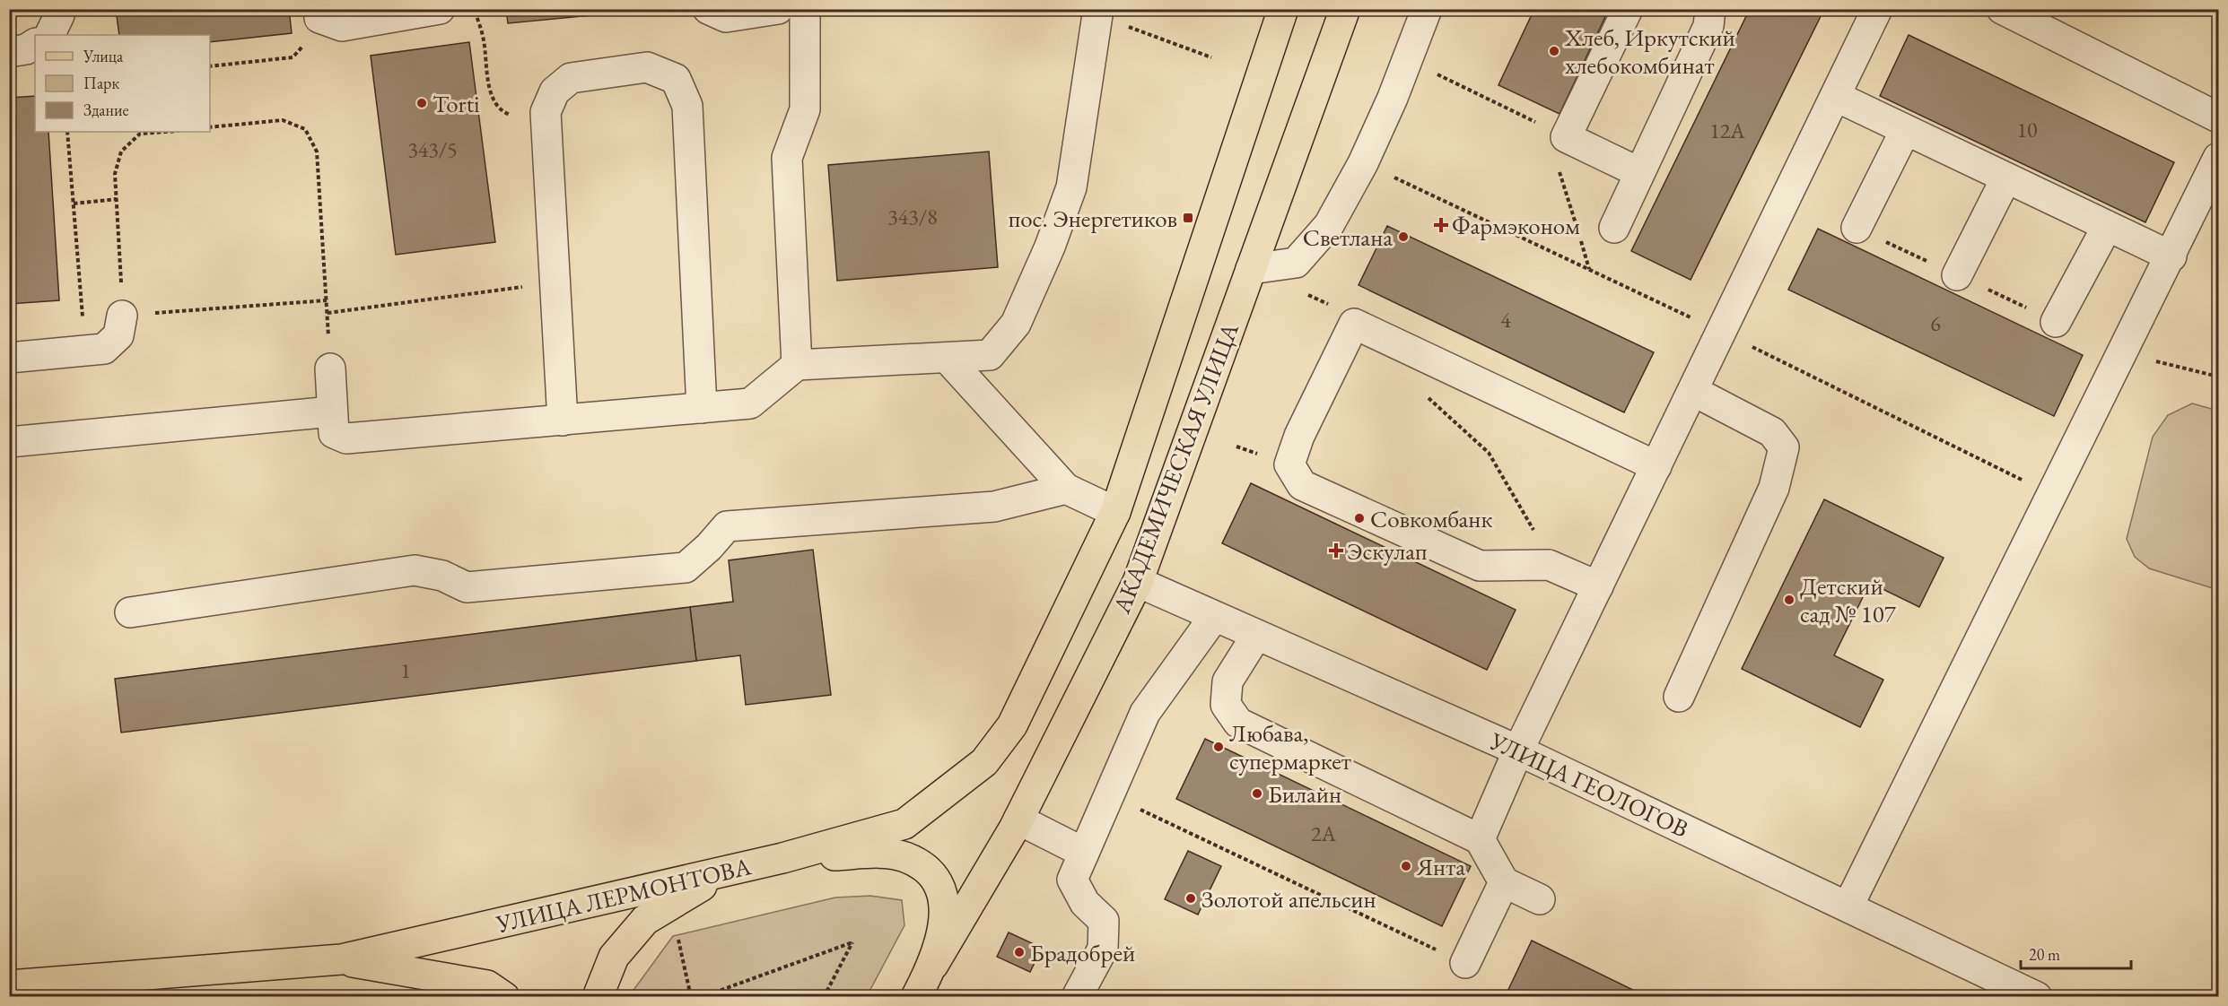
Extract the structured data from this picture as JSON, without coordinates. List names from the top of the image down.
{
  "streets": {
    "main road": ["АКАДЕМИЧЕСКАЯ УЛИЦА", "УЛИЦА ЛЕРМОНТОВА"],
    "street": ["УЛИЦА ГЕОЛОГОВ"]
  },
  "crossings": [
    ["АКАДЕМИЧЕСКАЯ УЛИЦА", "УЛИЦА ГЕОЛОГОВ"]
  ],
  "places": {
    "other": [
      "Хлеб, Иркутский хлебокомбинат",
      "Torti",
      "Светлана",
      "Совкомбанк",
      "Детский сад № 107",
      "Любава, супермаркет",
      "Билайн",
      "Янта",
      "Золотой апельсин",
      "Брадобрей"
    ],
    "transit": ["пос. Энергетиков"],
    "health": ["Фармэконом", "Эскулап"]
  },
  "house_numbers": [
    "10",
    "12А",
    "343/5",
    "343/8",
    "4",
    "6",
    "1",
    "2А"
  ],
  "legend": ["Улица", "Парк", "Здание"],
  "scale_bar": "20 m"
}
